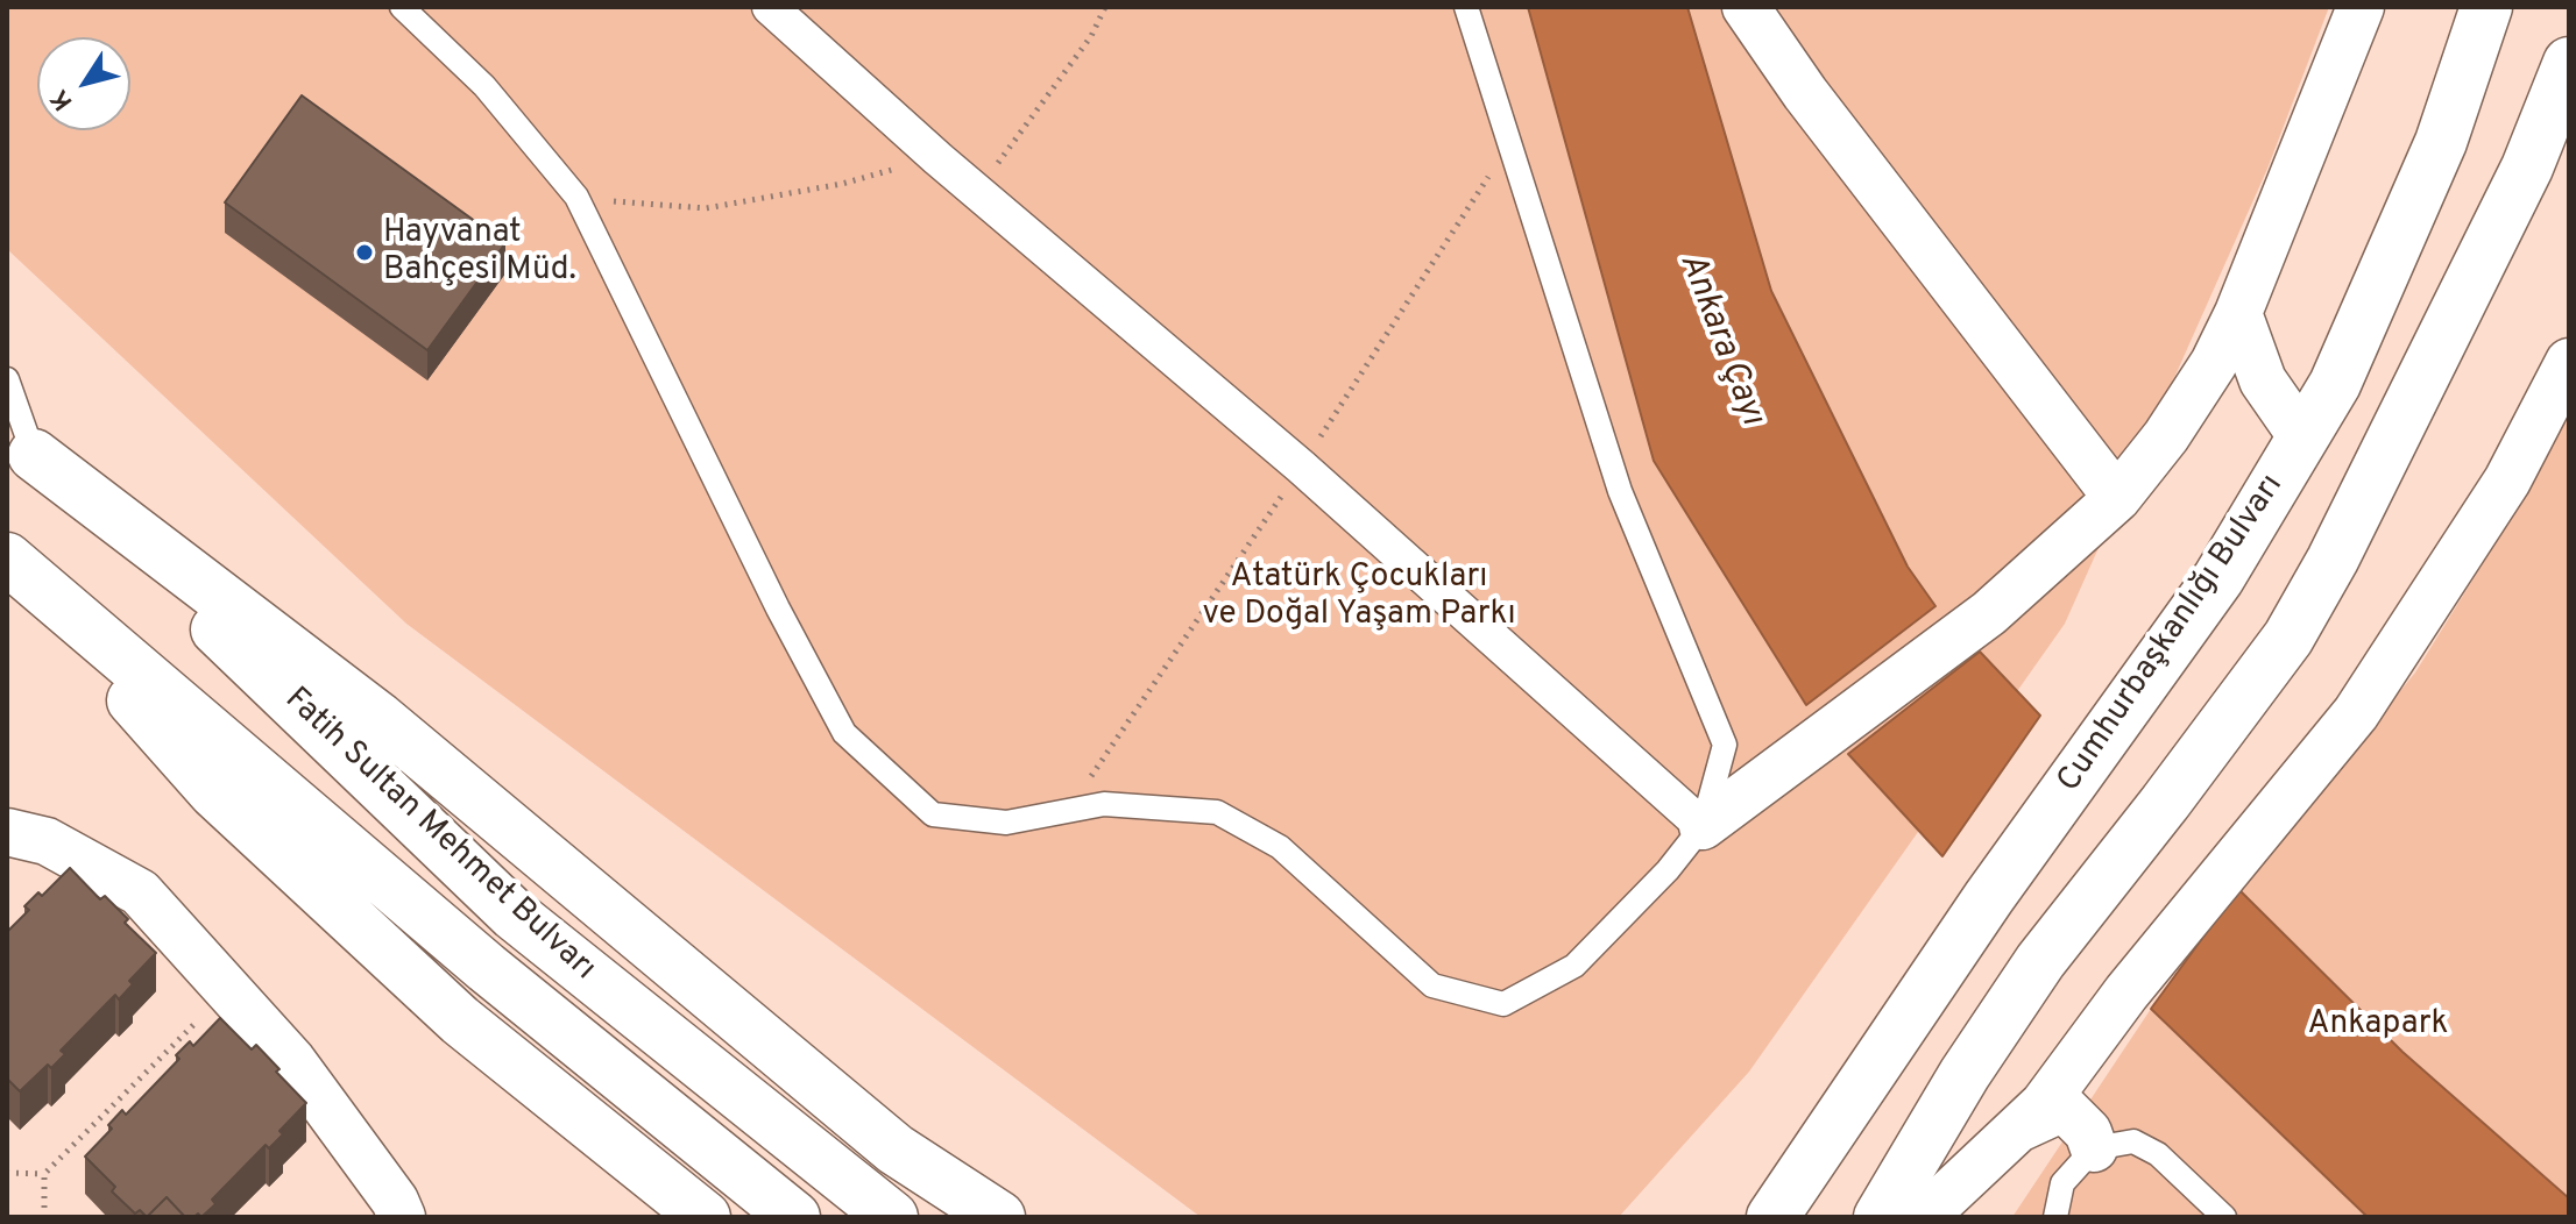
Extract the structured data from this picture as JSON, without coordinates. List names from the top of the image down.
{
  "streets": {
    "main road": ["Cumhurbaşkanlığı Bulvarı", "Fatih Sultan Mehmet Bulvarı"]
  },
  "water": ["Ankara Çayı"],
  "parks": ["Atatürk Çocukları ve Doğal Yaşam Parkı", "Ankapark"],
  "places": ["Hayvanat Bahçesi Müd."],
  "north": "bottom left"
}
